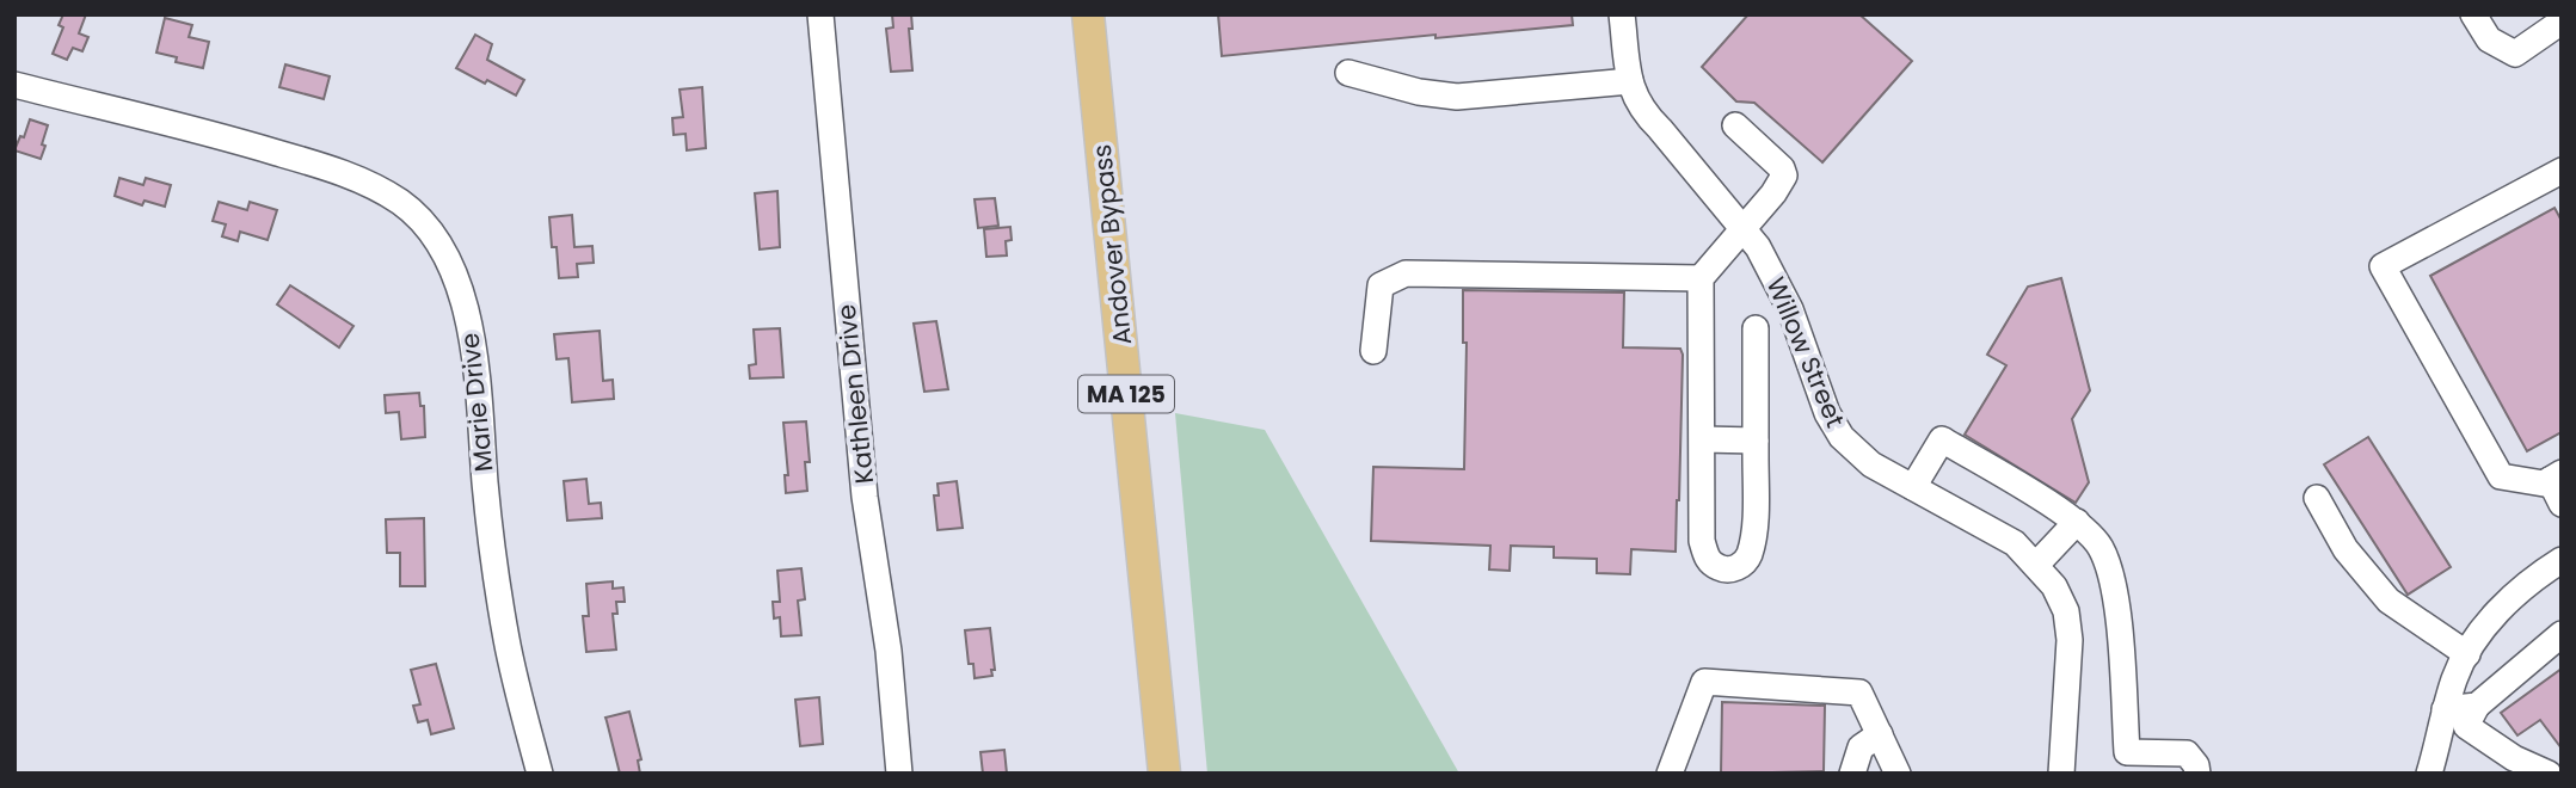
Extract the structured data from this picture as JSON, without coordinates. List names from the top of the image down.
{
  "streets": {
    "main road": ["Andover Bypass", "MA 125"],
    "street": ["Willow Street", "Kathleen Drive", "Marie Drive"]
  }
}
